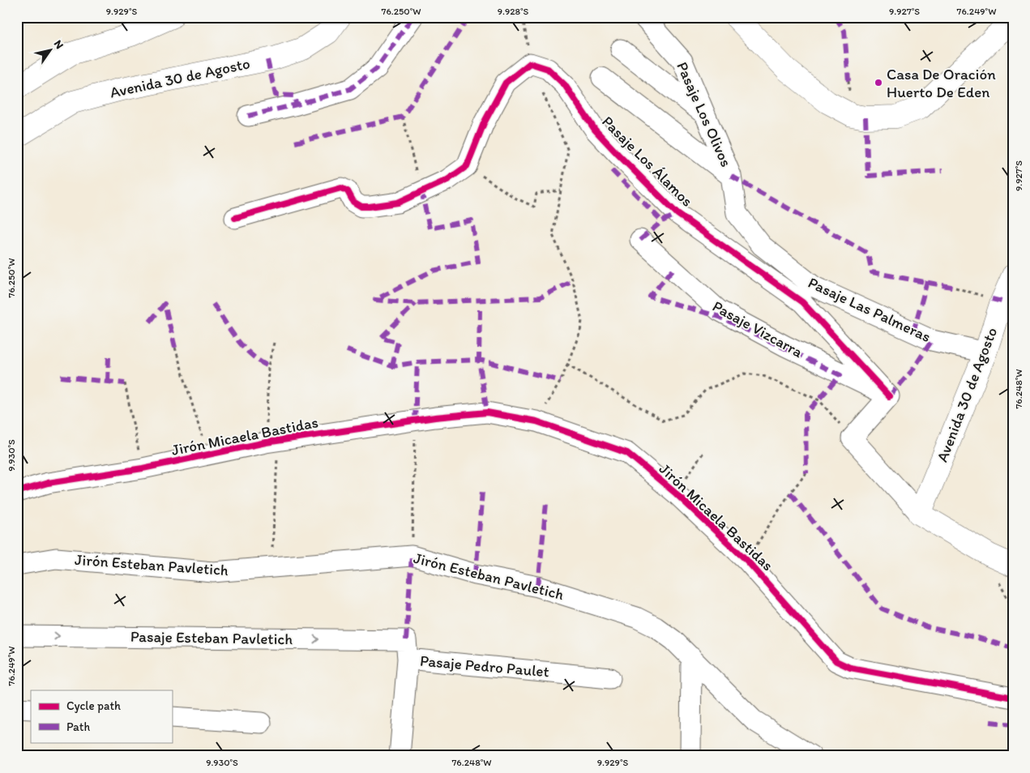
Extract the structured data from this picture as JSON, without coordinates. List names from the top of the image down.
{
  "streets": {
    "street": [
      "Avenida 30 de Agosto",
      "Pasaje Los Olivos",
      "Pasaje Los Álamos",
      "Pasaje Las Palmeras",
      "Pasaje Vizcarra",
      "Jirón Micaela Bastidas",
      "Jirón Esteban Pavletich",
      "Pasaje Esteban Pavletich",
      "Pasaje Pedro Paulet"
    ]
  },
  "crossings": [
    ["Avenida 30 de Agosto", "Pasaje Las Palmeras"],
    ["Pasaje Los Olivos", "Pasaje Las Palmeras"],
    ["Pasaje Los Álamos", "Pasaje Vizcarra"],
    ["Pasaje Esteban Pavletich", "Pasaje Pedro Paulet"]
  ],
  "one_way": ["Pasaje Esteban Pavletich"],
  "places": ["Casa De Oración Huerto De Eden"],
  "legend": ["Cycle path", "Path"],
  "north": "top right",
  "coordinates": [
    "9.929°S",
    "76.250°W",
    "9.928°S",
    "9.927°S",
    "76.249°W",
    "76.248°W",
    "9.930°S"
  ]
}
